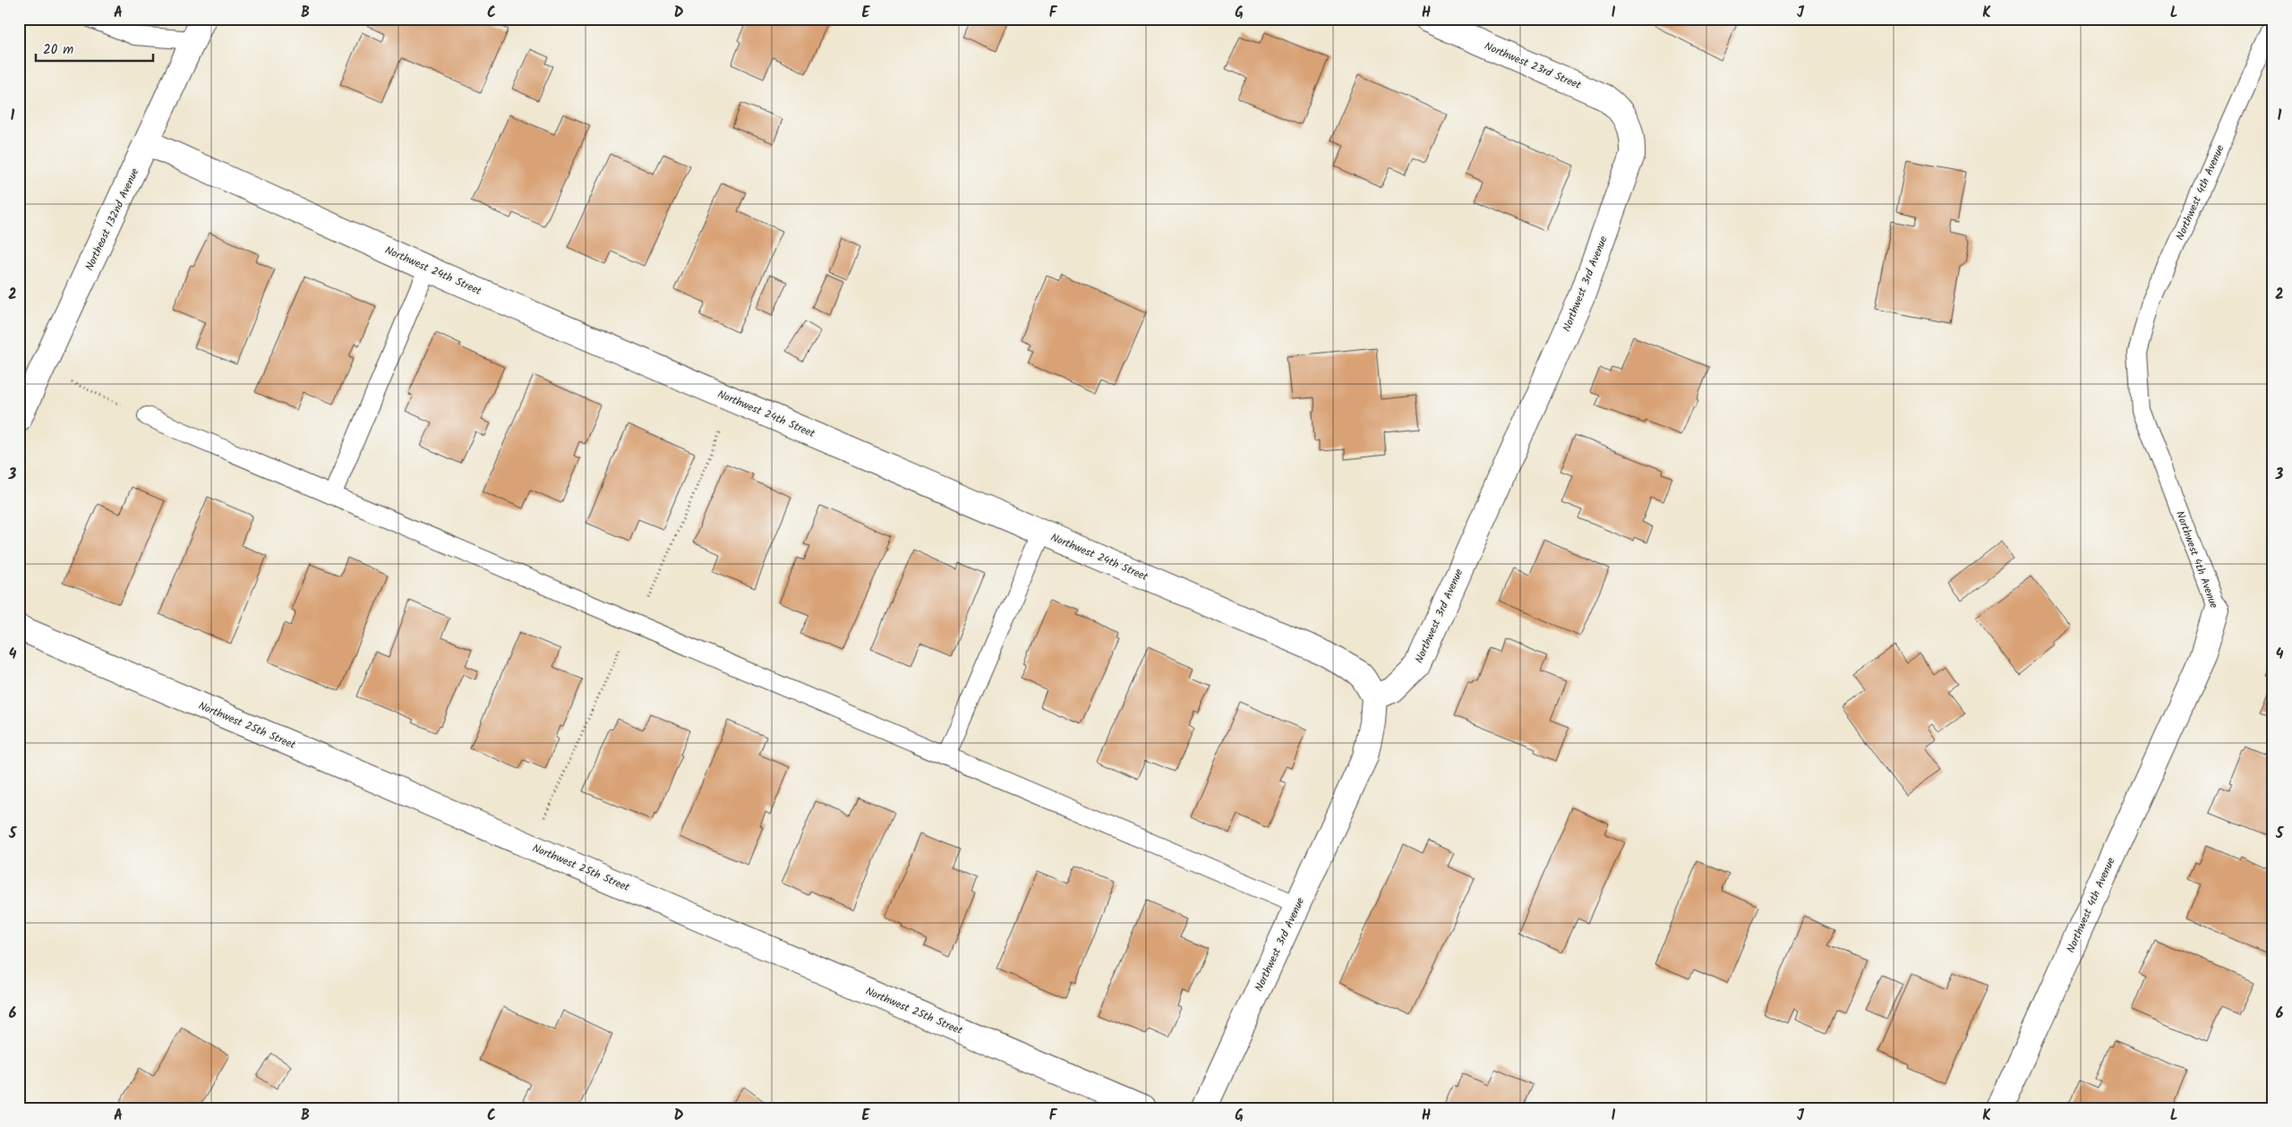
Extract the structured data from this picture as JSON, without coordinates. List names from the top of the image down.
{
  "streets": {
    "street": [
      "Northwest 23rd Street",
      "Northwest 4th Avenue",
      "Northeast 132nd Avenue",
      "Northwest 24th Street",
      "Northwest 3rd Avenue",
      "Northwest 25th Street"
    ]
  },
  "crossings": [
    ["Northwest 23rd Street", "Northwest 3rd Avenue"],
    ["Northeast 132nd Avenue", "Northwest 24th Street"],
    ["Northwest 24th Street", "Northwest 3rd Avenue"]
  ],
  "scale_bar": "20 m",
  "grid": {
    "columns": [
      "A",
      "B",
      "C",
      "D",
      "E",
      "F",
      "G",
      "H",
      "I",
      "J",
      "K",
      "L"
    ],
    "rows": [
      "1",
      "2",
      "3",
      "4",
      "5",
      "6"
    ]
  }
}
